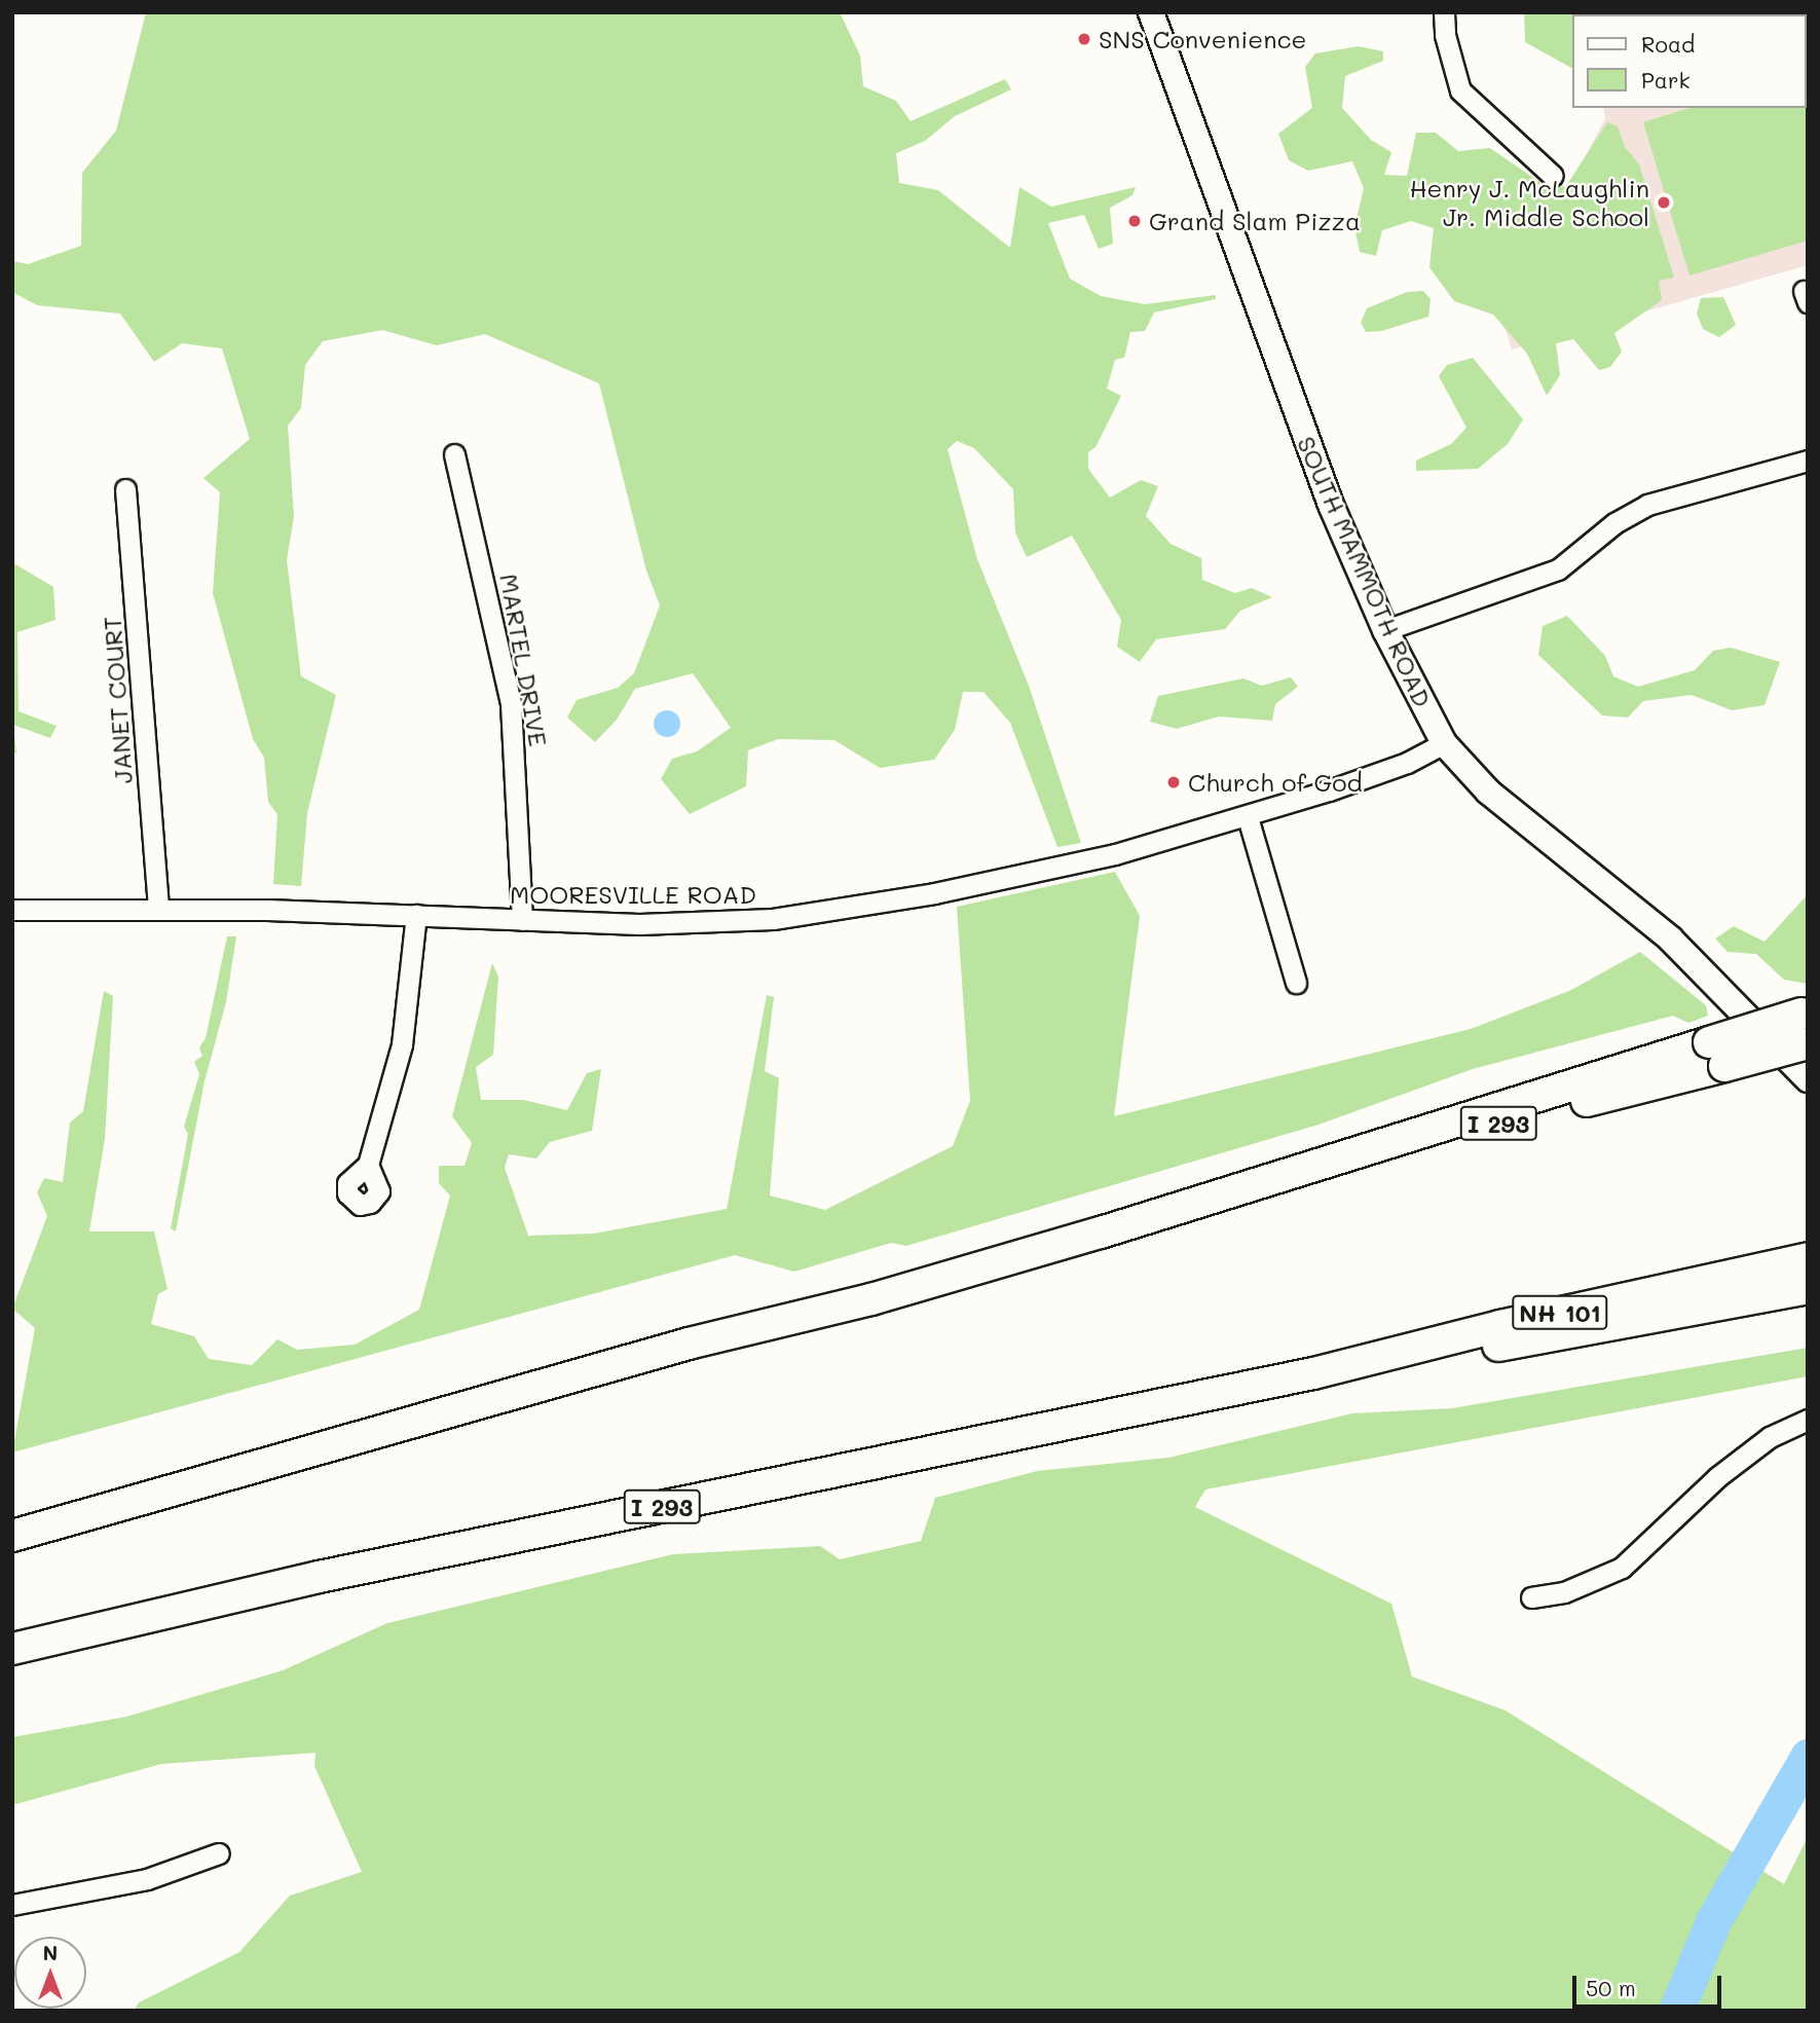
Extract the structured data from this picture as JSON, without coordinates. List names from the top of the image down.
{
  "streets": {
    "highway": ["I 293", "NH 101"],
    "main road": ["SOUTH MAMMOTH ROAD"],
    "street": ["MARTEL DRIVE", "JANET COURT", "MOORESVILLE ROAD"]
  },
  "crossings": [
    ["SOUTH MAMMOTH ROAD", "MOORESVILLE ROAD"],
    ["MARTEL DRIVE", "MOORESVILLE ROAD"],
    ["JANET COURT", "MOORESVILLE ROAD"],
    ["I 293", "NH 101"]
  ],
  "places": [
    "SNS Convenience",
    "Henry J. McLaughlin Jr. Middle School",
    "Grand Slam Pizza",
    "Church of God"
  ],
  "legend": ["Road", "Park"],
  "scale_bar": "50 m",
  "north": "top"
}
